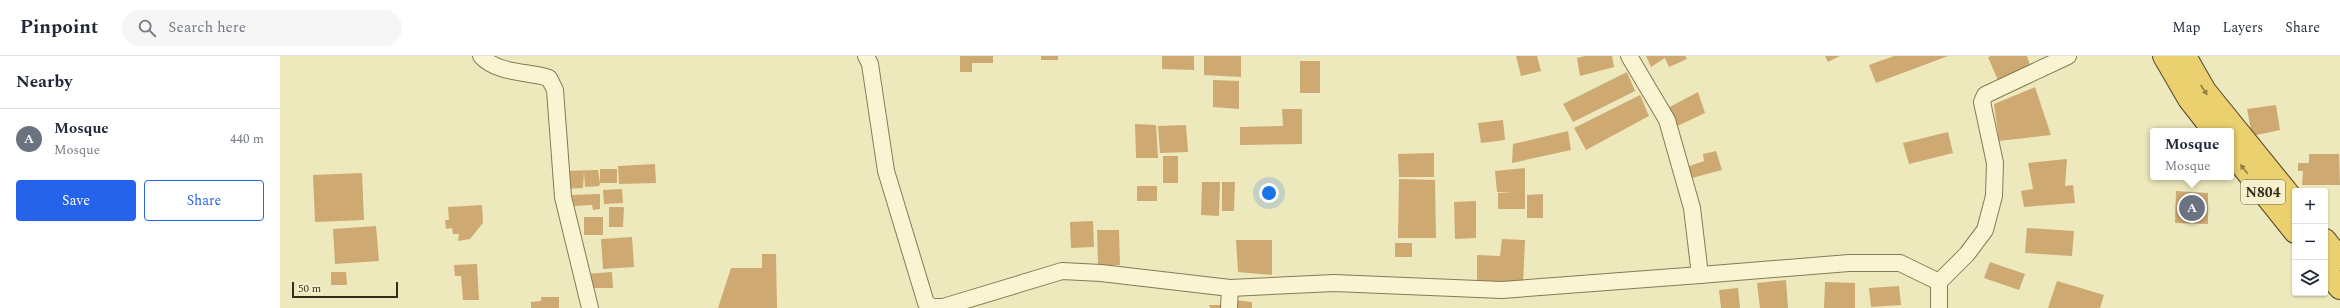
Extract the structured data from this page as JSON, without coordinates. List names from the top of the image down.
{
  "streets": {
    "highway": ["N804"]
  },
  "scale_bar": "50 m",
  "page": {
    "header": "Pinpoint",
    "search": "Search here",
    "nav": ["Map", "Layers", "Share"],
    "heading": "Nearby",
    "list": [
      {
        "mark": "A",
        "name": "Mosque",
        "note": "Mosque",
        "value": "440 m"
      }
    ],
    "popup": ["Mosque", "Mosque"],
    "buttons": ["Save", "Share"],
    "map_buttons": ["+", "−"],
    "pins": "A",
    "scale": "50 m"
  }
}
